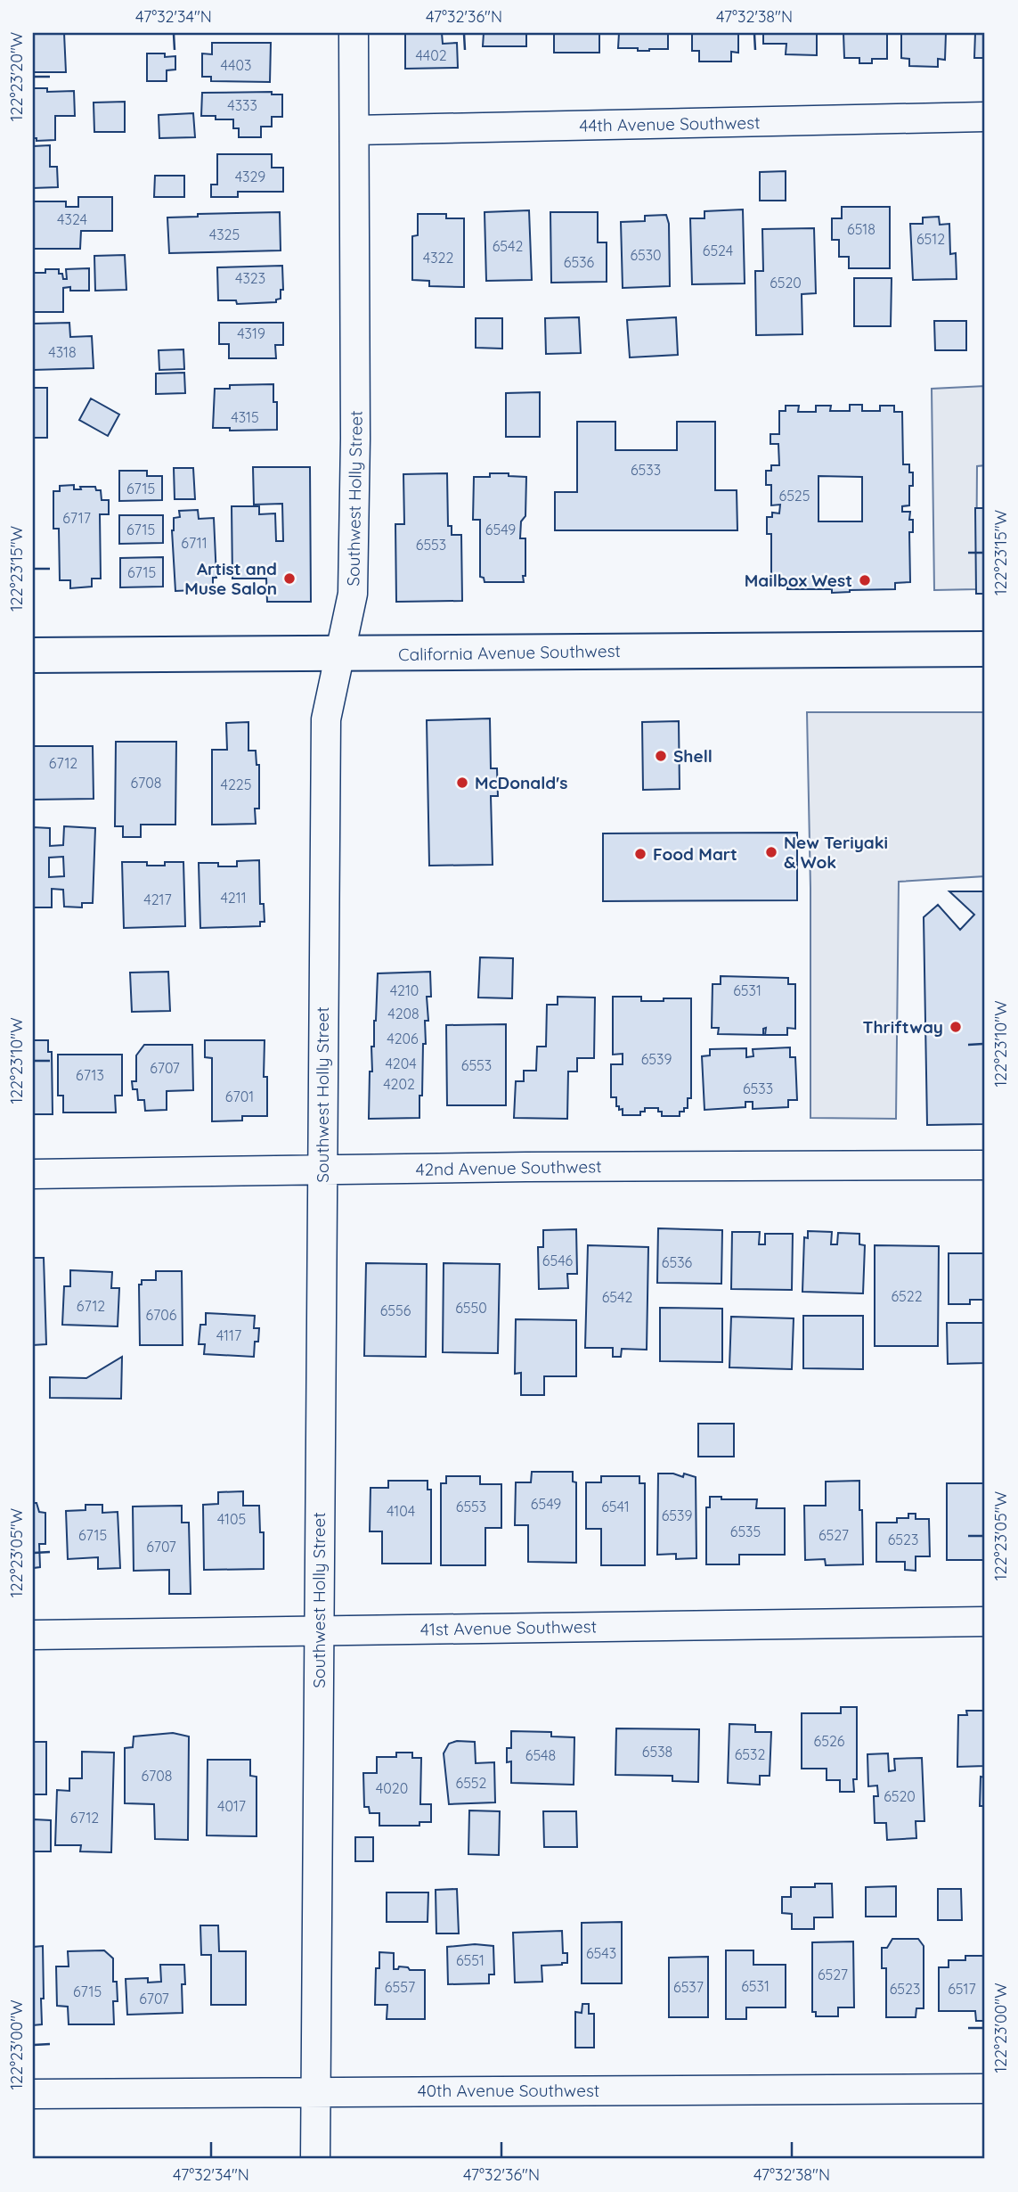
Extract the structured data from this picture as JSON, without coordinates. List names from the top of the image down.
{
  "streets": {
    "main road": ["California Avenue Southwest"],
    "street": [
      "44th Avenue Southwest",
      "Southwest Holly Street",
      "42nd Avenue Southwest",
      "41st Avenue Southwest",
      "40th Avenue Southwest"
    ]
  },
  "crossings": [
    ["44th Avenue Southwest", "Southwest Holly Street"],
    ["Southwest Holly Street", "California Avenue Southwest"],
    ["Southwest Holly Street", "42nd Avenue Southwest"],
    ["Southwest Holly Street", "41st Avenue Southwest"],
    ["Southwest Holly Street", "40th Avenue Southwest"]
  ],
  "places": [
    "Artist and Muse Salon",
    "Mailbox West",
    "Shell",
    "McDonald's",
    "New Teriyaki & Wok",
    "Food Mart",
    "Thriftway"
  ],
  "house_numbers": [
    "4402",
    "4403",
    "4333",
    "4329",
    "4324",
    "6518",
    "4325",
    "6512",
    "6542",
    "6524",
    "6530",
    "4322",
    "6536",
    "4323",
    "6520",
    "4319",
    "4318",
    "4315",
    "6533",
    "6715",
    "6525",
    "6717",
    "6715",
    "6549",
    "6711",
    "6553",
    "6715",
    "6712",
    "6708",
    "4225",
    "4211",
    "4217",
    "4210",
    "6531",
    "4208",
    "4206",
    "6539",
    "4204",
    "6553",
    "6707",
    "6713",
    "4202",
    "6533",
    "6701",
    "6546",
    "6536",
    "6522",
    "6542",
    "6712",
    "6550",
    "6556",
    "6706",
    "4117",
    "6549",
    "6553",
    "6541",
    "4104",
    "6539",
    "4105",
    "6535",
    "6715",
    "6527",
    "6523",
    "6707",
    "6526",
    "6538",
    "6532",
    "6548",
    "6708",
    "6552",
    "4020",
    "6520",
    "4017",
    "6712",
    "6543",
    "6551",
    "6527",
    "6531",
    "6557",
    "6537",
    "6523",
    "6517",
    "6715",
    "6707"
  ],
  "coordinates": [
    "47°32'34\"N",
    "47°32'36\"N",
    "47°32'38\"N",
    "122°23'20\"W",
    "122°23'15\"W",
    "122°23'10\"W",
    "122°23'05\"W",
    "122°23'00\"W"
  ]
}
